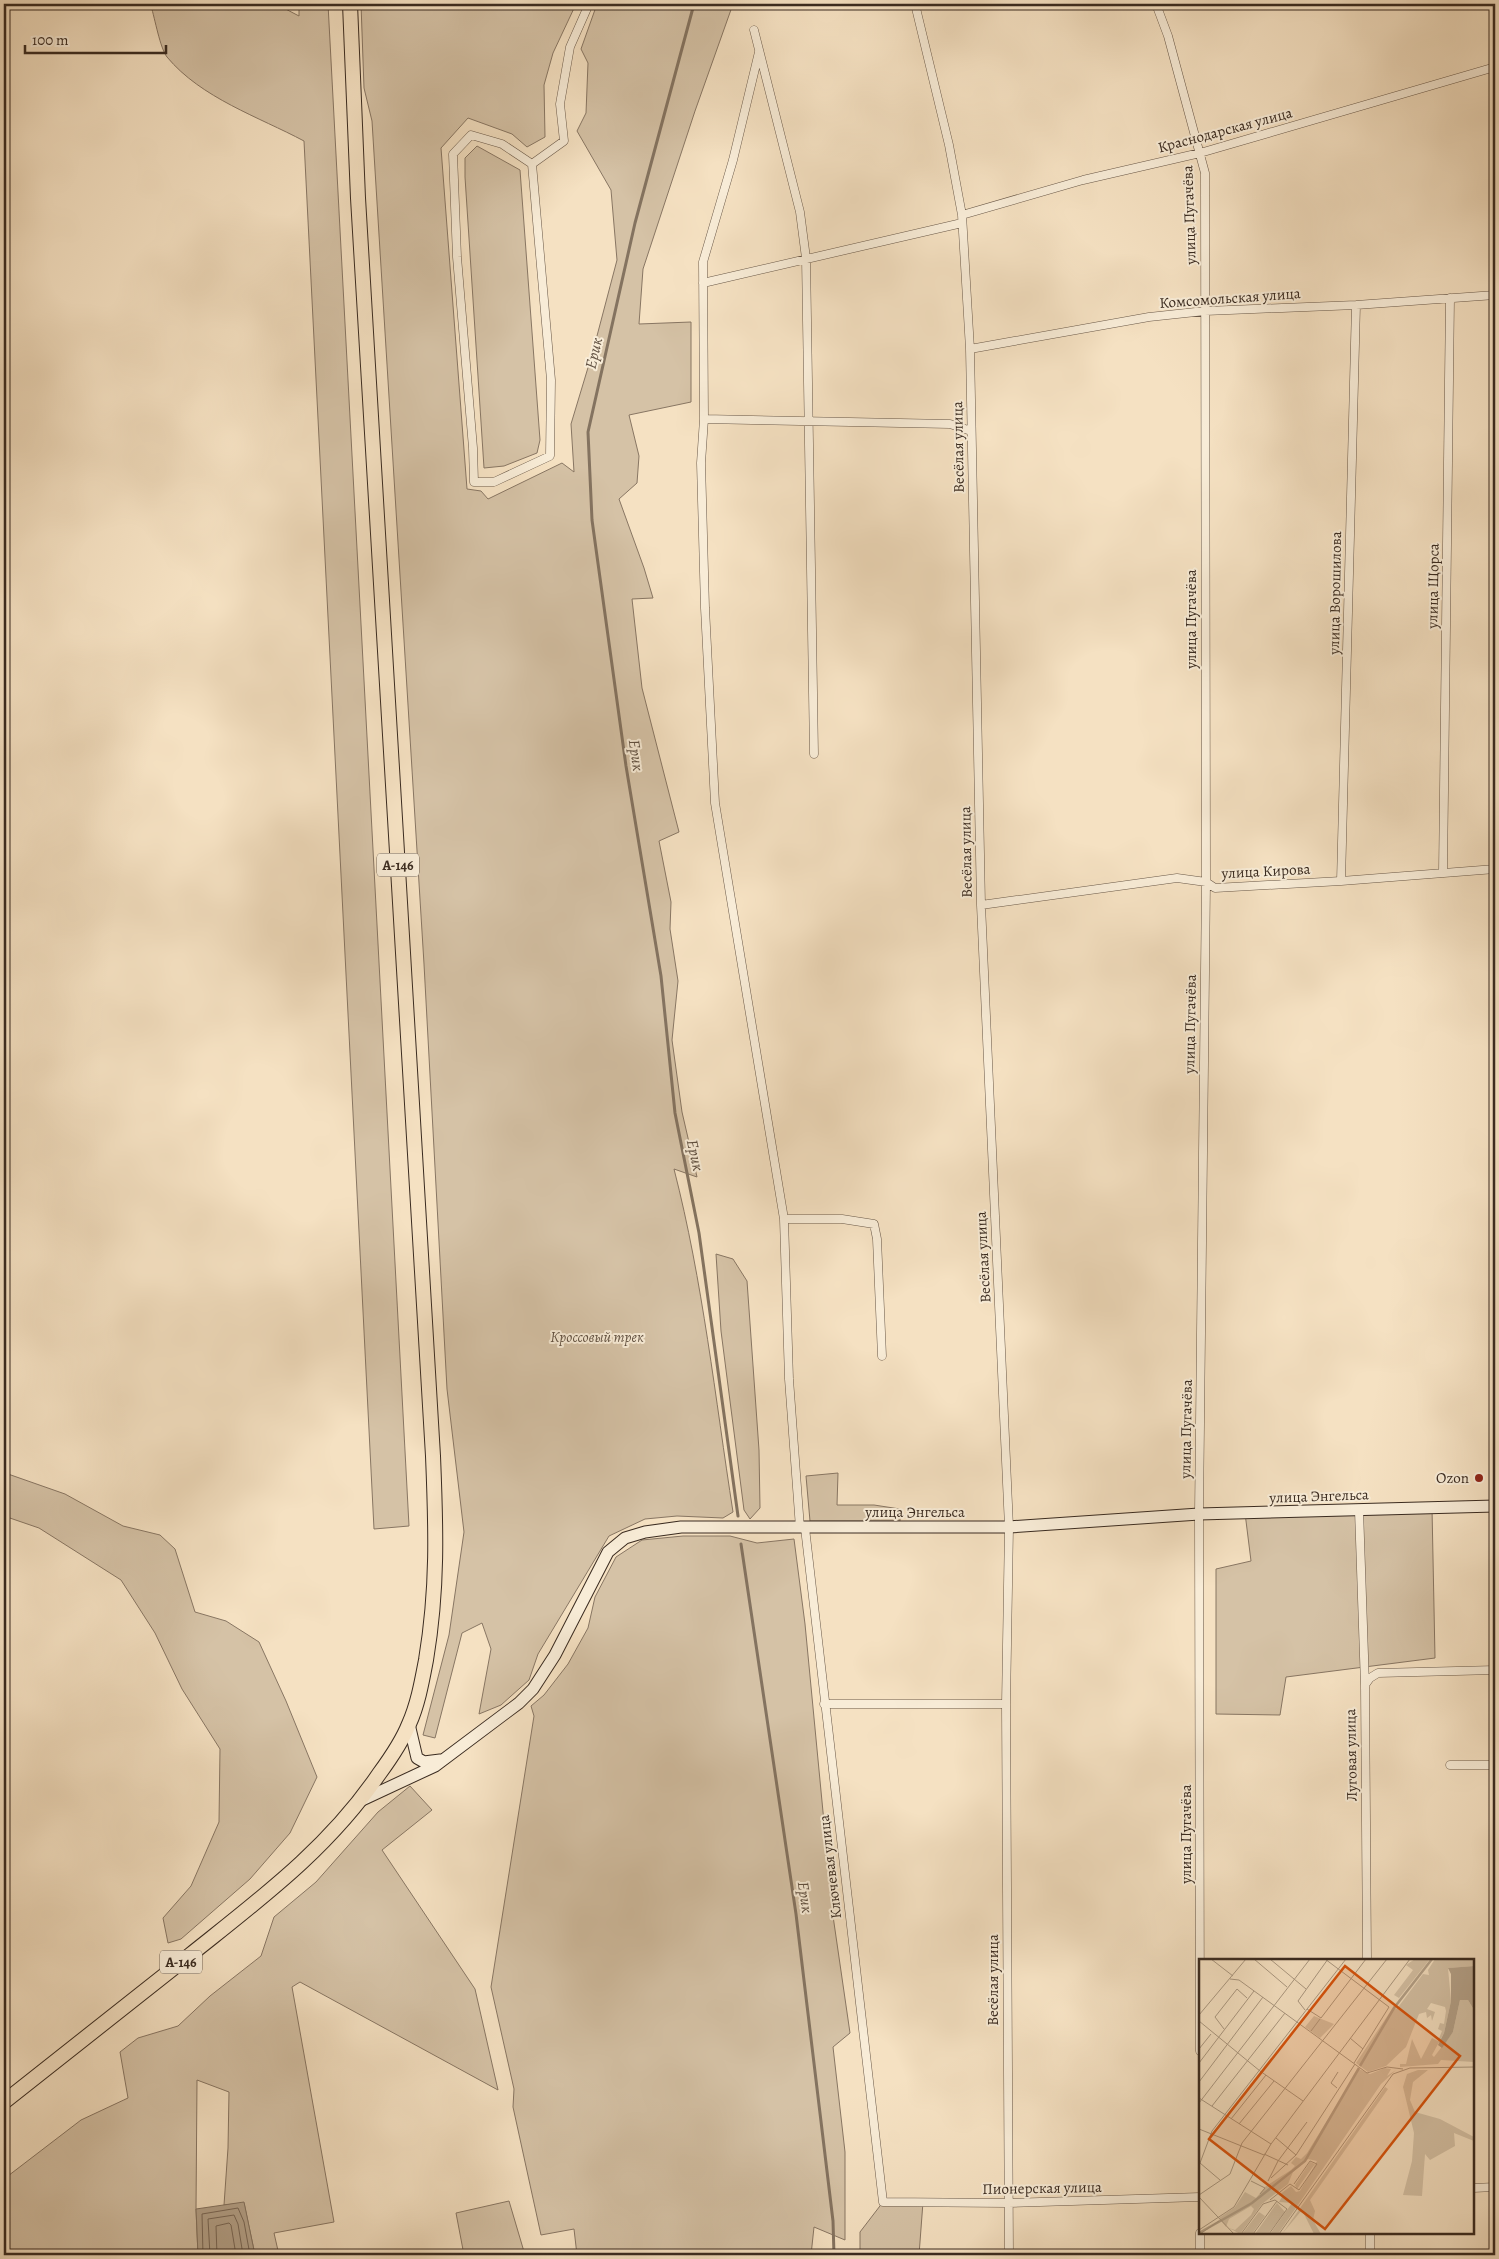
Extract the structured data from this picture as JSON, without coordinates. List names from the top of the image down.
{
  "streets": {
    "highway": ["А-146"],
    "street": [
      "Краснодарская улица",
      "улица Пугачёва",
      "Комсомольская улица",
      "Весёлая улица",
      "улица Щорса",
      "улица Ворошилова",
      "улица Кирова",
      "улица Энгельса",
      "Луговая улица",
      "Ключевая улица",
      "Пионерская улица"
    ]
  },
  "crossings": [
    ["Краснодарская улица", "улица Пугачёва"],
    ["Краснодарская улица", "Весёлая улица"],
    ["Краснодарская улица", "Ключевая улица"],
    ["улица Пугачёва", "Комсомольская улица"],
    ["улица Пугачёва", "улица Кирова"],
    ["улица Пугачёва", "улица Энгельса"],
    ["Комсомольская улица", "Весёлая улица"],
    ["Комсомольская улица", "улица Щорса"],
    ["Комсомольская улица", "улица Ворошилова"],
    ["Весёлая улица", "улица Кирова"],
    ["Весёлая улица", "улица Энгельса"],
    ["Весёлая улица", "Пионерская улица"],
    ["улица Щорса", "улица Кирова"],
    ["улица Ворошилова", "улица Кирова"],
    ["А-146", "улица Энгельса"],
    ["улица Энгельса", "Луговая улица"],
    ["улица Энгельса", "Ключевая улица"],
    ["Ключевая улица", "Пионерская улица"]
  ],
  "water": ["Ерик"],
  "parks": ["Кроссовый трек"],
  "places": ["Ozon"],
  "scale_bar": "100 m"
}
